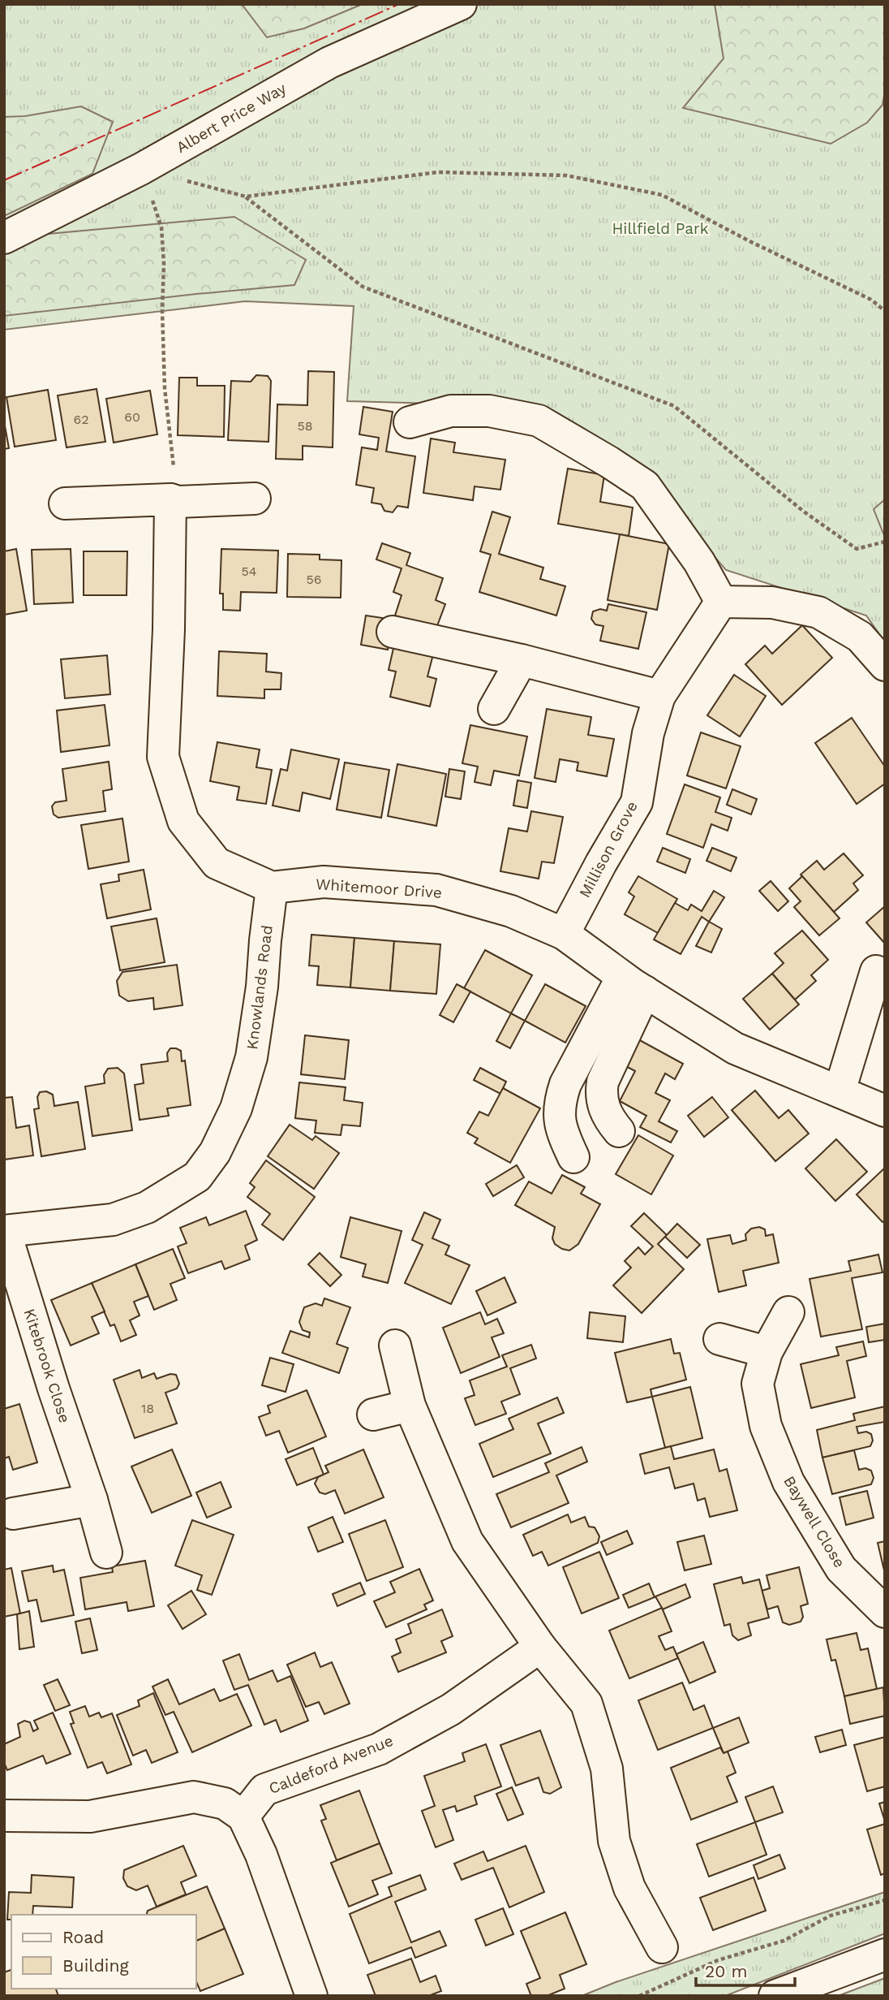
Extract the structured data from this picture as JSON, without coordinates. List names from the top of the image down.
{
  "streets": {
    "street": [
      "Albert Price Way",
      "Millison Grove",
      "Whitemoor Drive",
      "Knowlands Road",
      "Kitebrook Close",
      "Baywell Close",
      "Caldeford Avenue"
    ]
  },
  "crossings": [
    ["Millison Grove", "Whitemoor Drive"],
    ["Whitemoor Drive", "Knowlands Road"],
    ["Knowlands Road", "Kitebrook Close"]
  ],
  "parks": ["Hillfield Park"],
  "house_numbers": [
    "60",
    "62",
    "58",
    "54",
    "56",
    "18"
  ],
  "legend": ["Road", "Building"],
  "scale_bar": "20 m"
}
